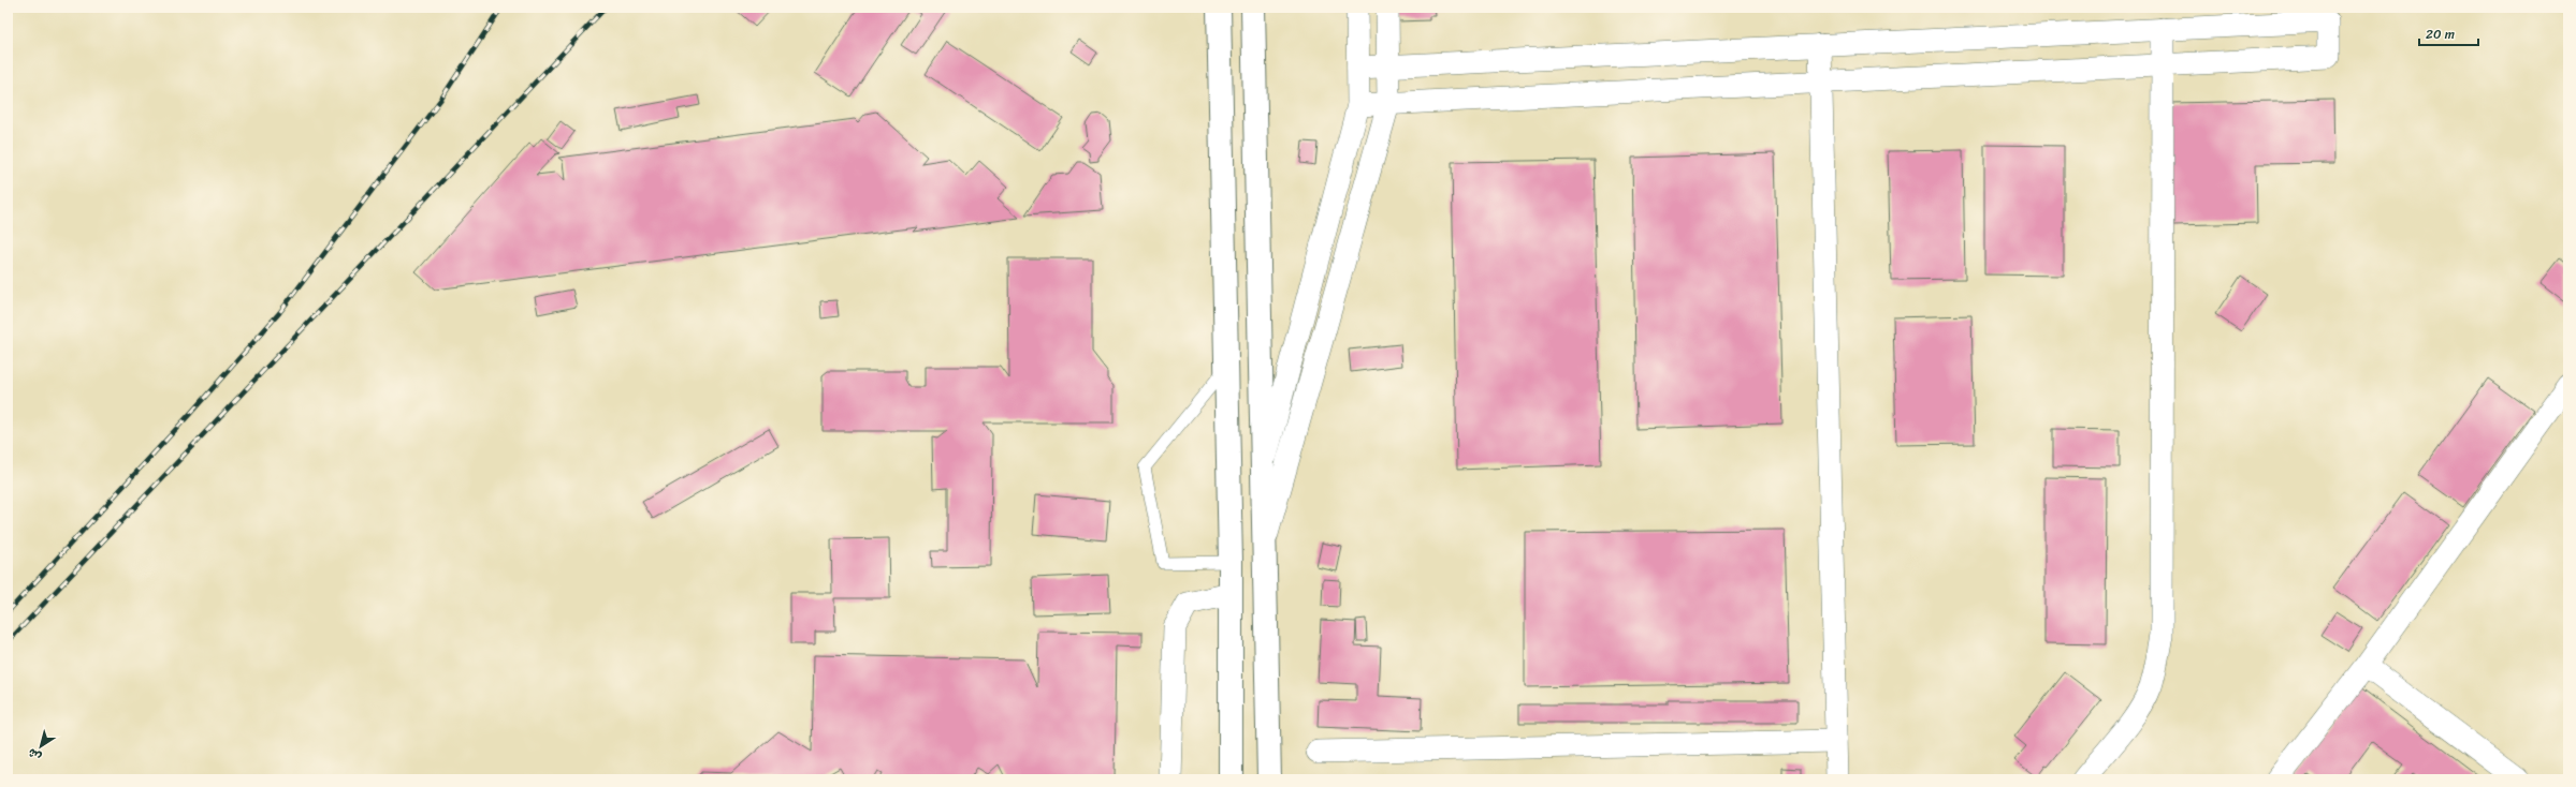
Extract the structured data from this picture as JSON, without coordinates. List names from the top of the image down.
{
  "scale_bar": "20 m",
  "north": "bottom left"
}
